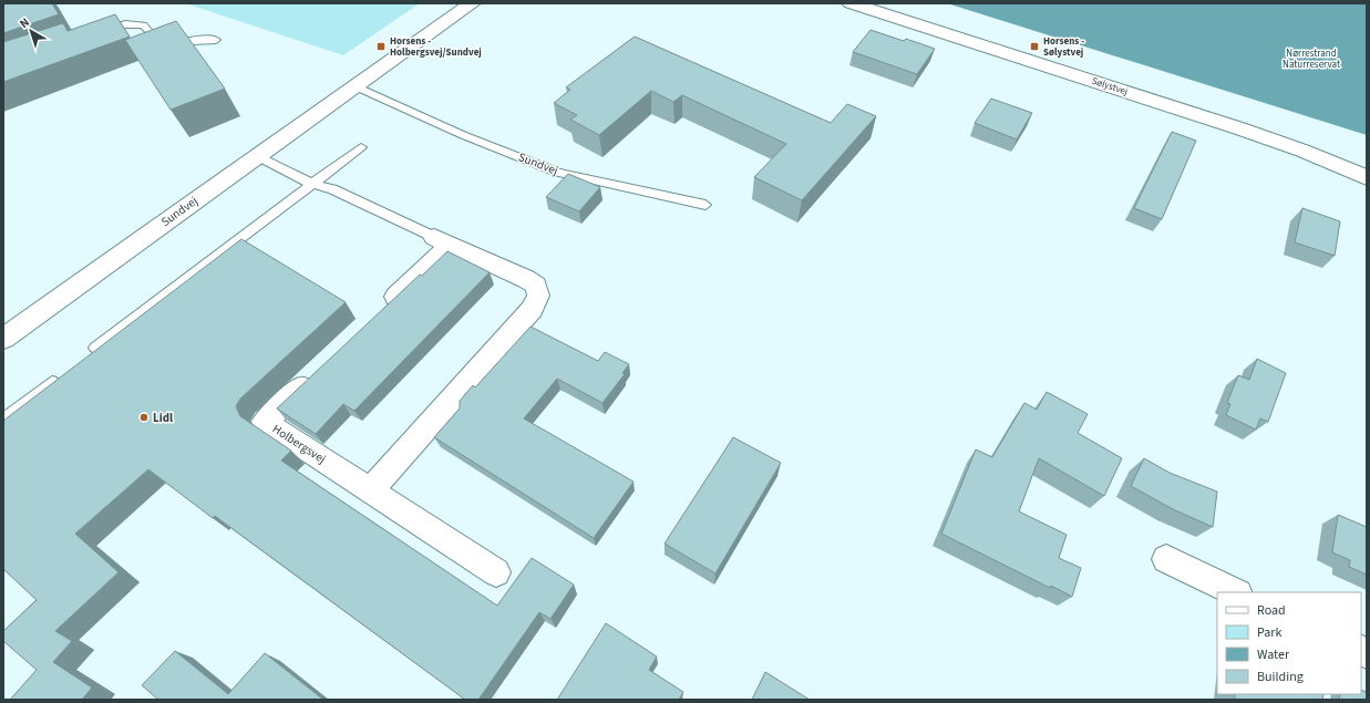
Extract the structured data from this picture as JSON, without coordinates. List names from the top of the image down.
{
  "streets": {
    "street": ["Sølystvej", "Sundvej", "Holbergsvej"]
  },
  "parks": ["Nørrestrand Naturreservat"],
  "places": {
    "transit": ["Horsens - Holbergsvej/Sundvej", "Horsens - Sølystvej"],
    "other": ["Lidl"]
  },
  "legend": [
    "Road",
    "Park",
    "Water",
    "Building"
  ],
  "north": "top left"
}
